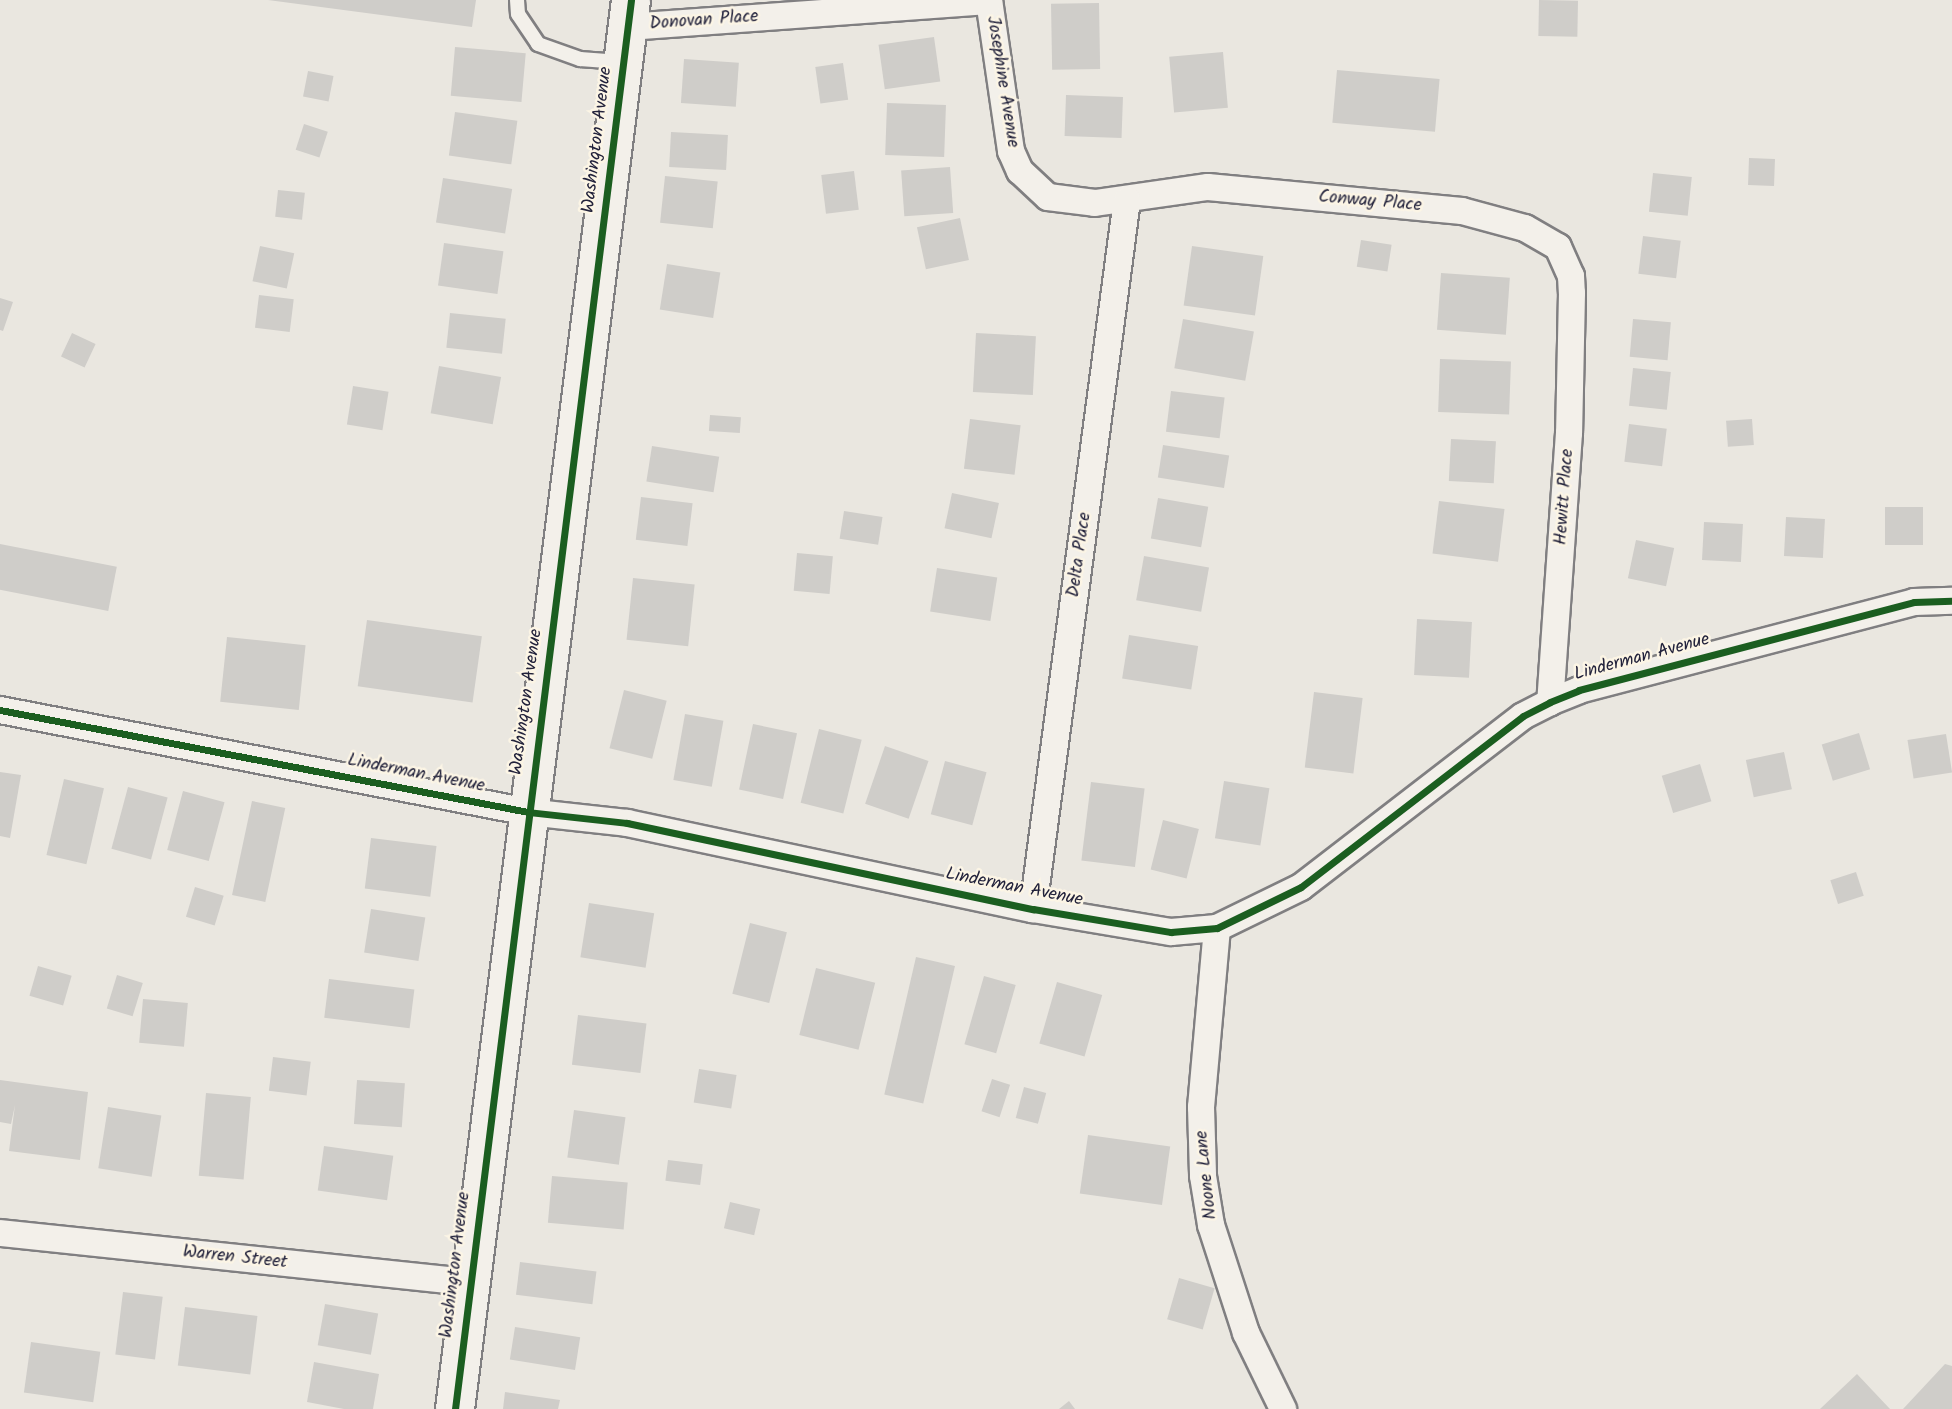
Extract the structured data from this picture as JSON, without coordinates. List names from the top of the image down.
{
  "streets": {
    "main road": ["Washington Avenue"],
    "street": [
      "Donovan Place",
      "Josephine Avenue",
      "Conway Place",
      "Hewitt Place",
      "Delta Place",
      "Linderman Avenue",
      "Noone Lane",
      "Warren Street"
    ]
  },
  "crossings": [
    ["Donovan Place", "Josephine Avenue"],
    ["Donovan Place", "Washington Avenue"],
    ["Josephine Avenue", "Conway Place"],
    ["Josephine Avenue", "Delta Place"],
    ["Washington Avenue", "Linderman Avenue"],
    ["Washington Avenue", "Warren Street"],
    ["Conway Place", "Hewitt Place"],
    ["Conway Place", "Delta Place"],
    ["Hewitt Place", "Linderman Avenue"],
    ["Delta Place", "Linderman Avenue"],
    ["Linderman Avenue", "Noone Lane"]
  ]
}
